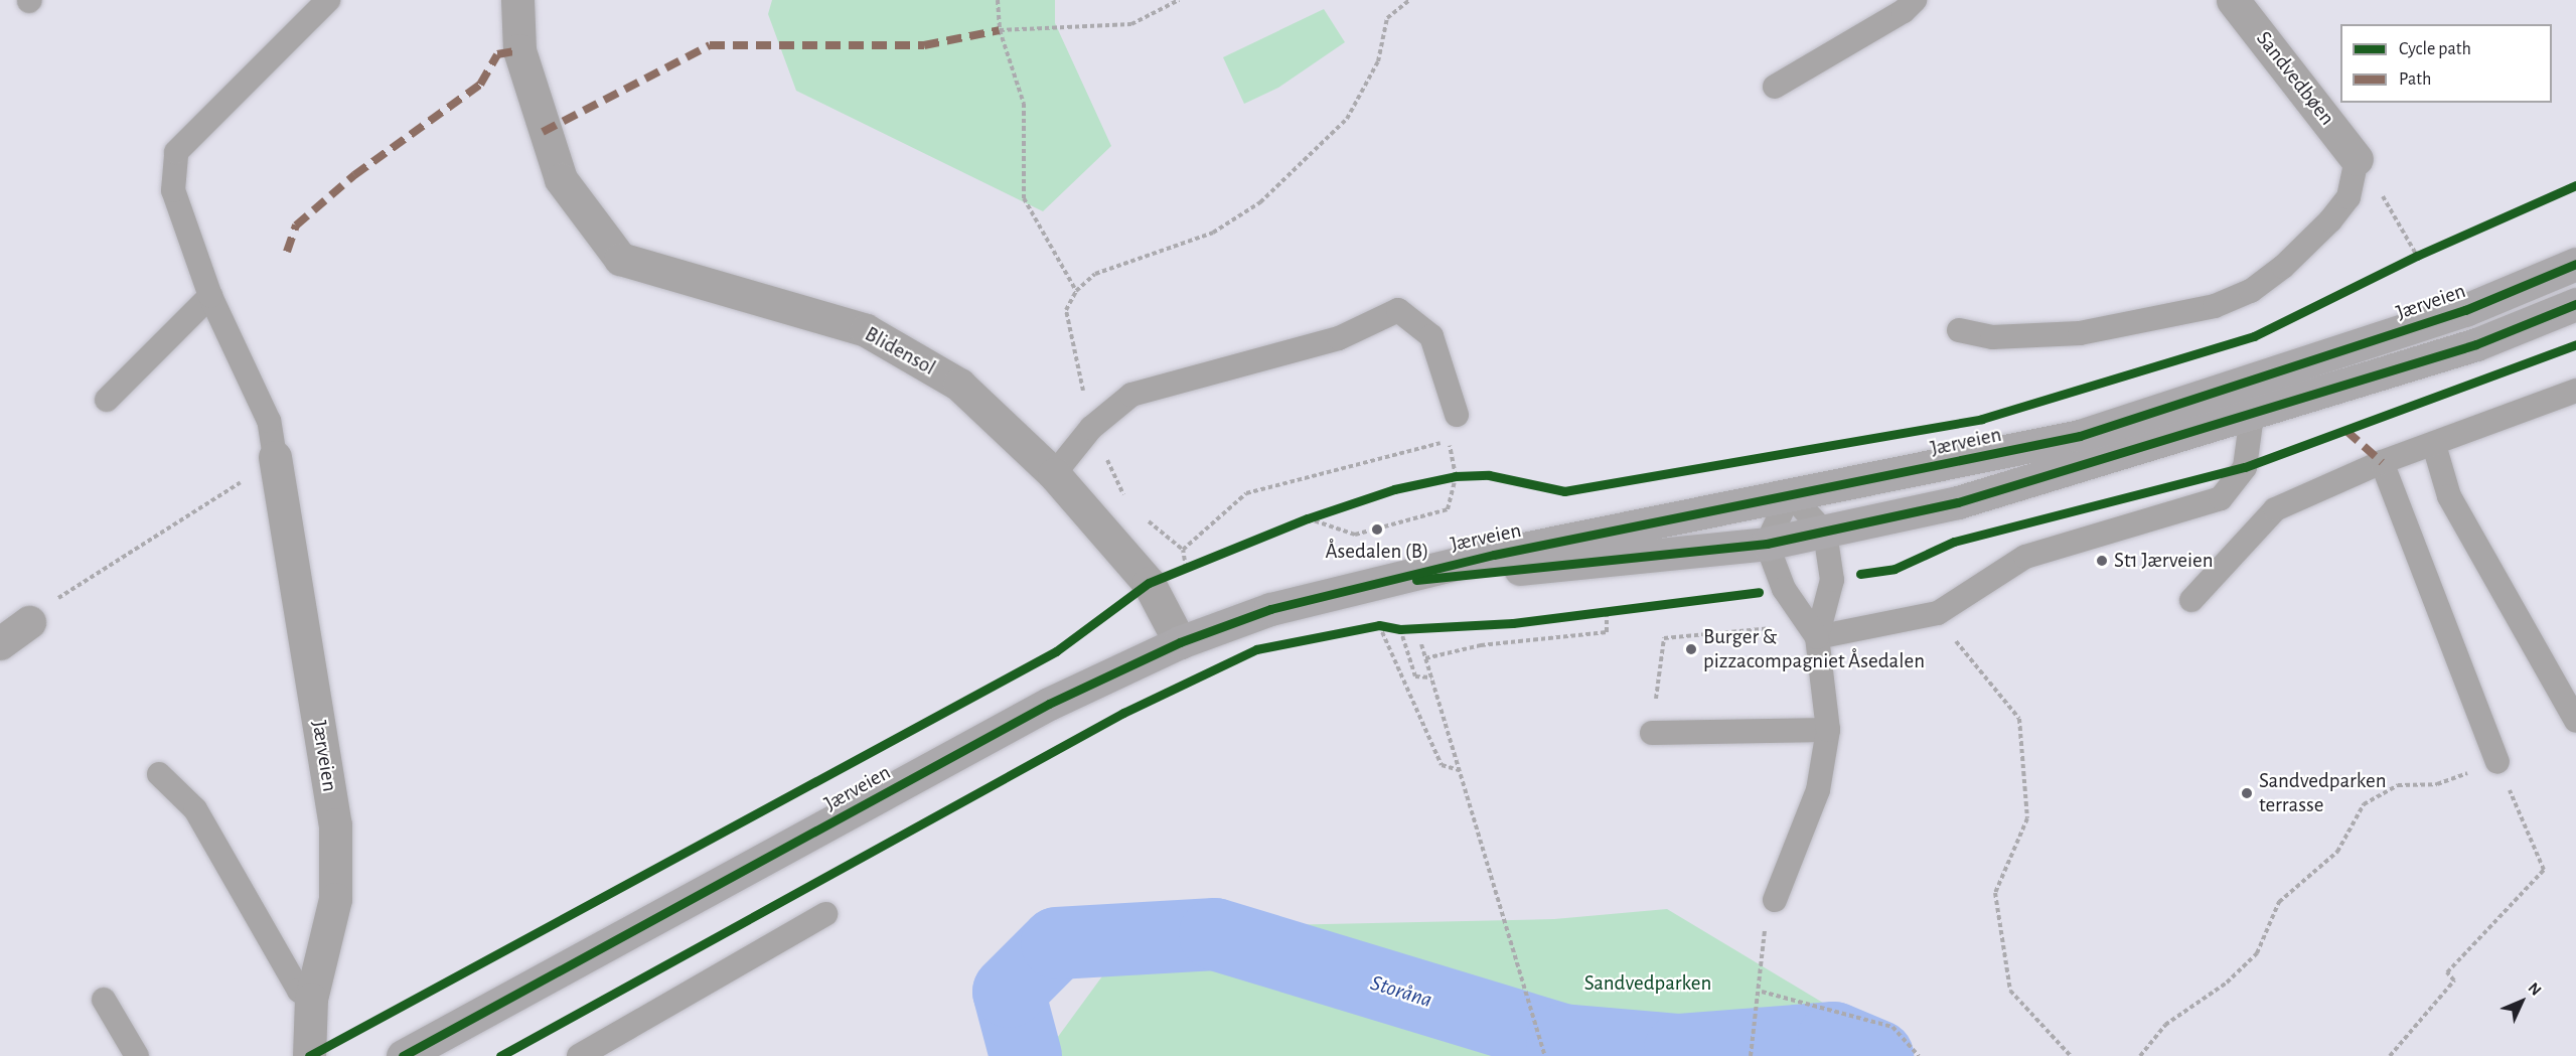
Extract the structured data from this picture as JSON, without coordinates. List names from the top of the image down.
{
  "streets": {
    "main road": ["Jærveien"],
    "street": ["Sandvedbøen", "Blidensol"]
  },
  "crossings": [
    ["Jærveien", "Blidensol"]
  ],
  "water": ["Storåna"],
  "parks": ["Sandvedparken"],
  "places": [
    "Åsedalen (B)",
    "St1 Jærveien",
    "Burger & pizzacompagniet Åsedalen",
    "Sandvedparken terrasse"
  ],
  "legend": ["Cycle path", "Path"],
  "north": "top right"
}
